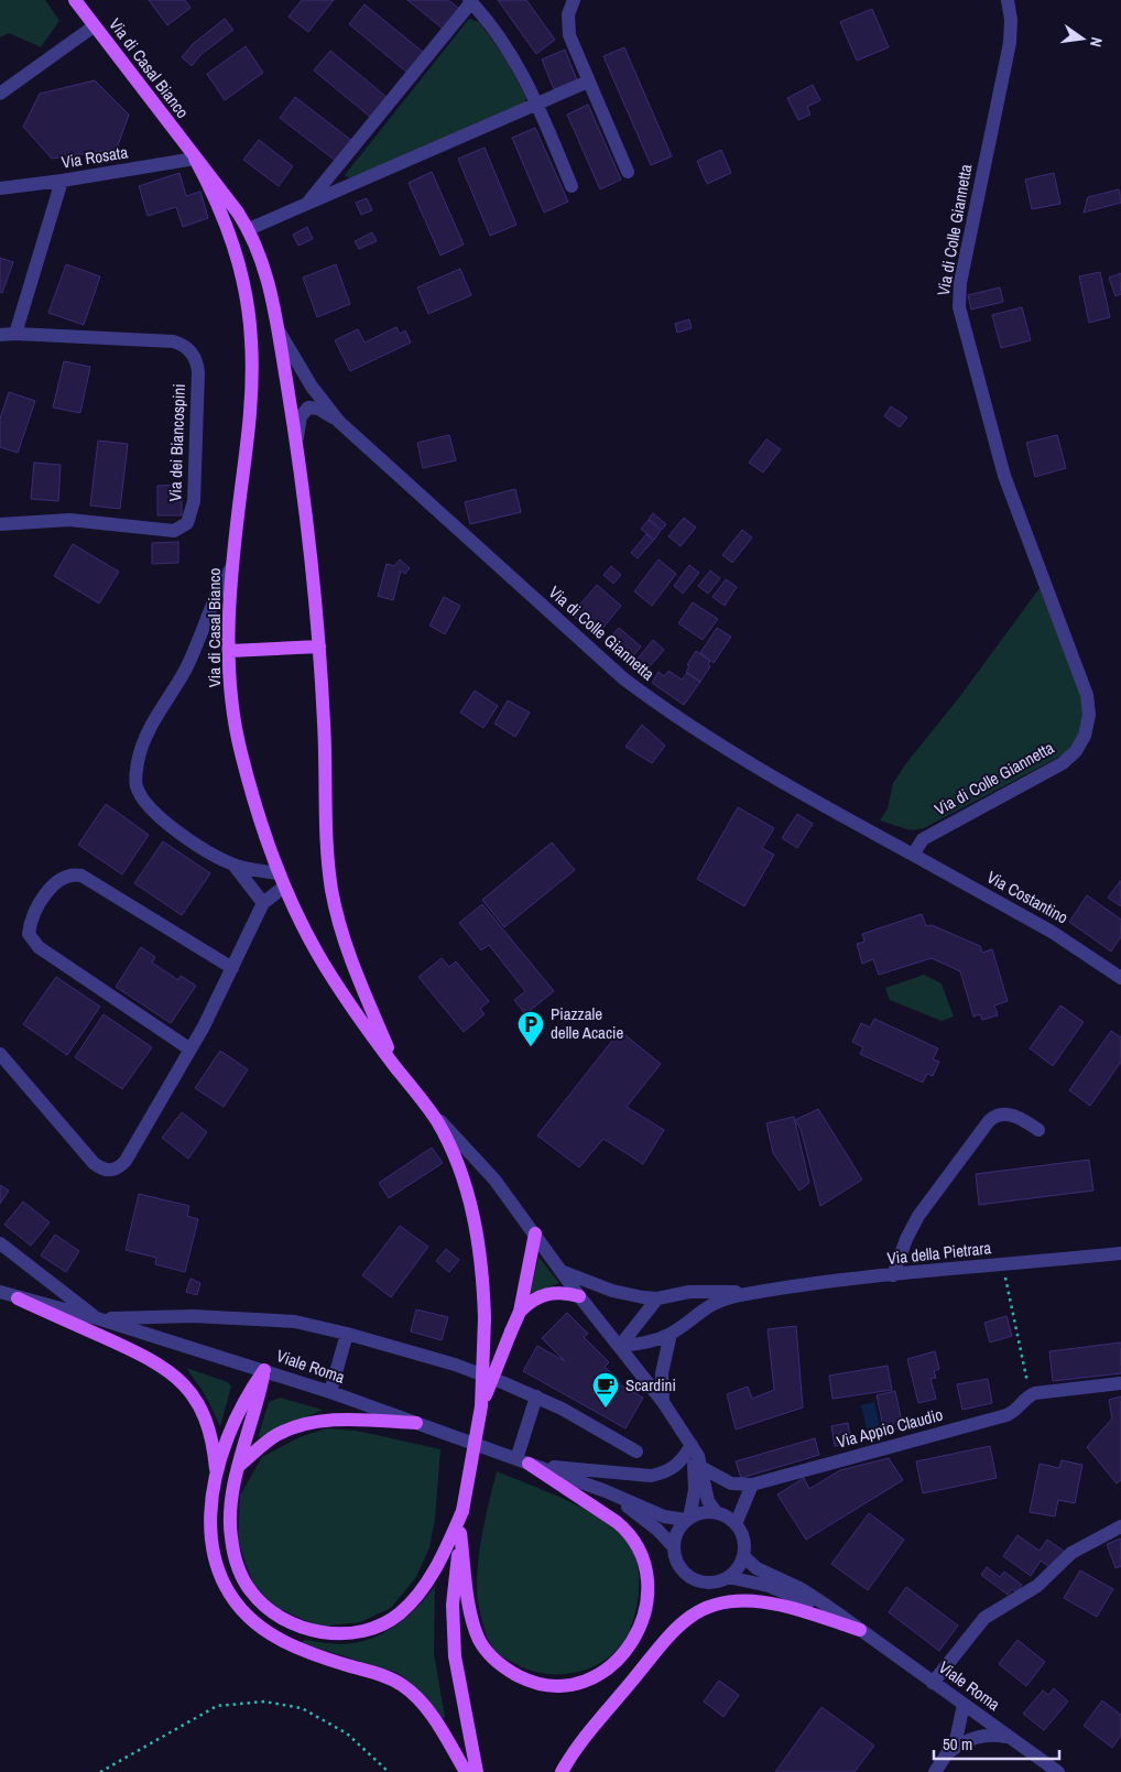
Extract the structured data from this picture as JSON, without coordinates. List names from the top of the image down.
{
  "streets": {
    "main road": ["Via di Casal Bianco"],
    "street": [
      "Via Rosata",
      "Via di Colle Giannetta",
      "Via dei Biancospini",
      "Via Costantino",
      "Via della Pietrara",
      "Viale Roma",
      "Via Appio Claudio"
    ]
  },
  "crossings": [
    ["Via di Casal Bianco", "Via Rosata"],
    ["Via di Casal Bianco", "Via di Colle Giannetta"],
    ["Via di Colle Giannetta", "Via Costantino"]
  ],
  "places": {
    "parking": ["Piazzale delle Acacie"],
    "cafe": ["Scardini"]
  },
  "scale_bar": "50 m",
  "north": "right"
}
